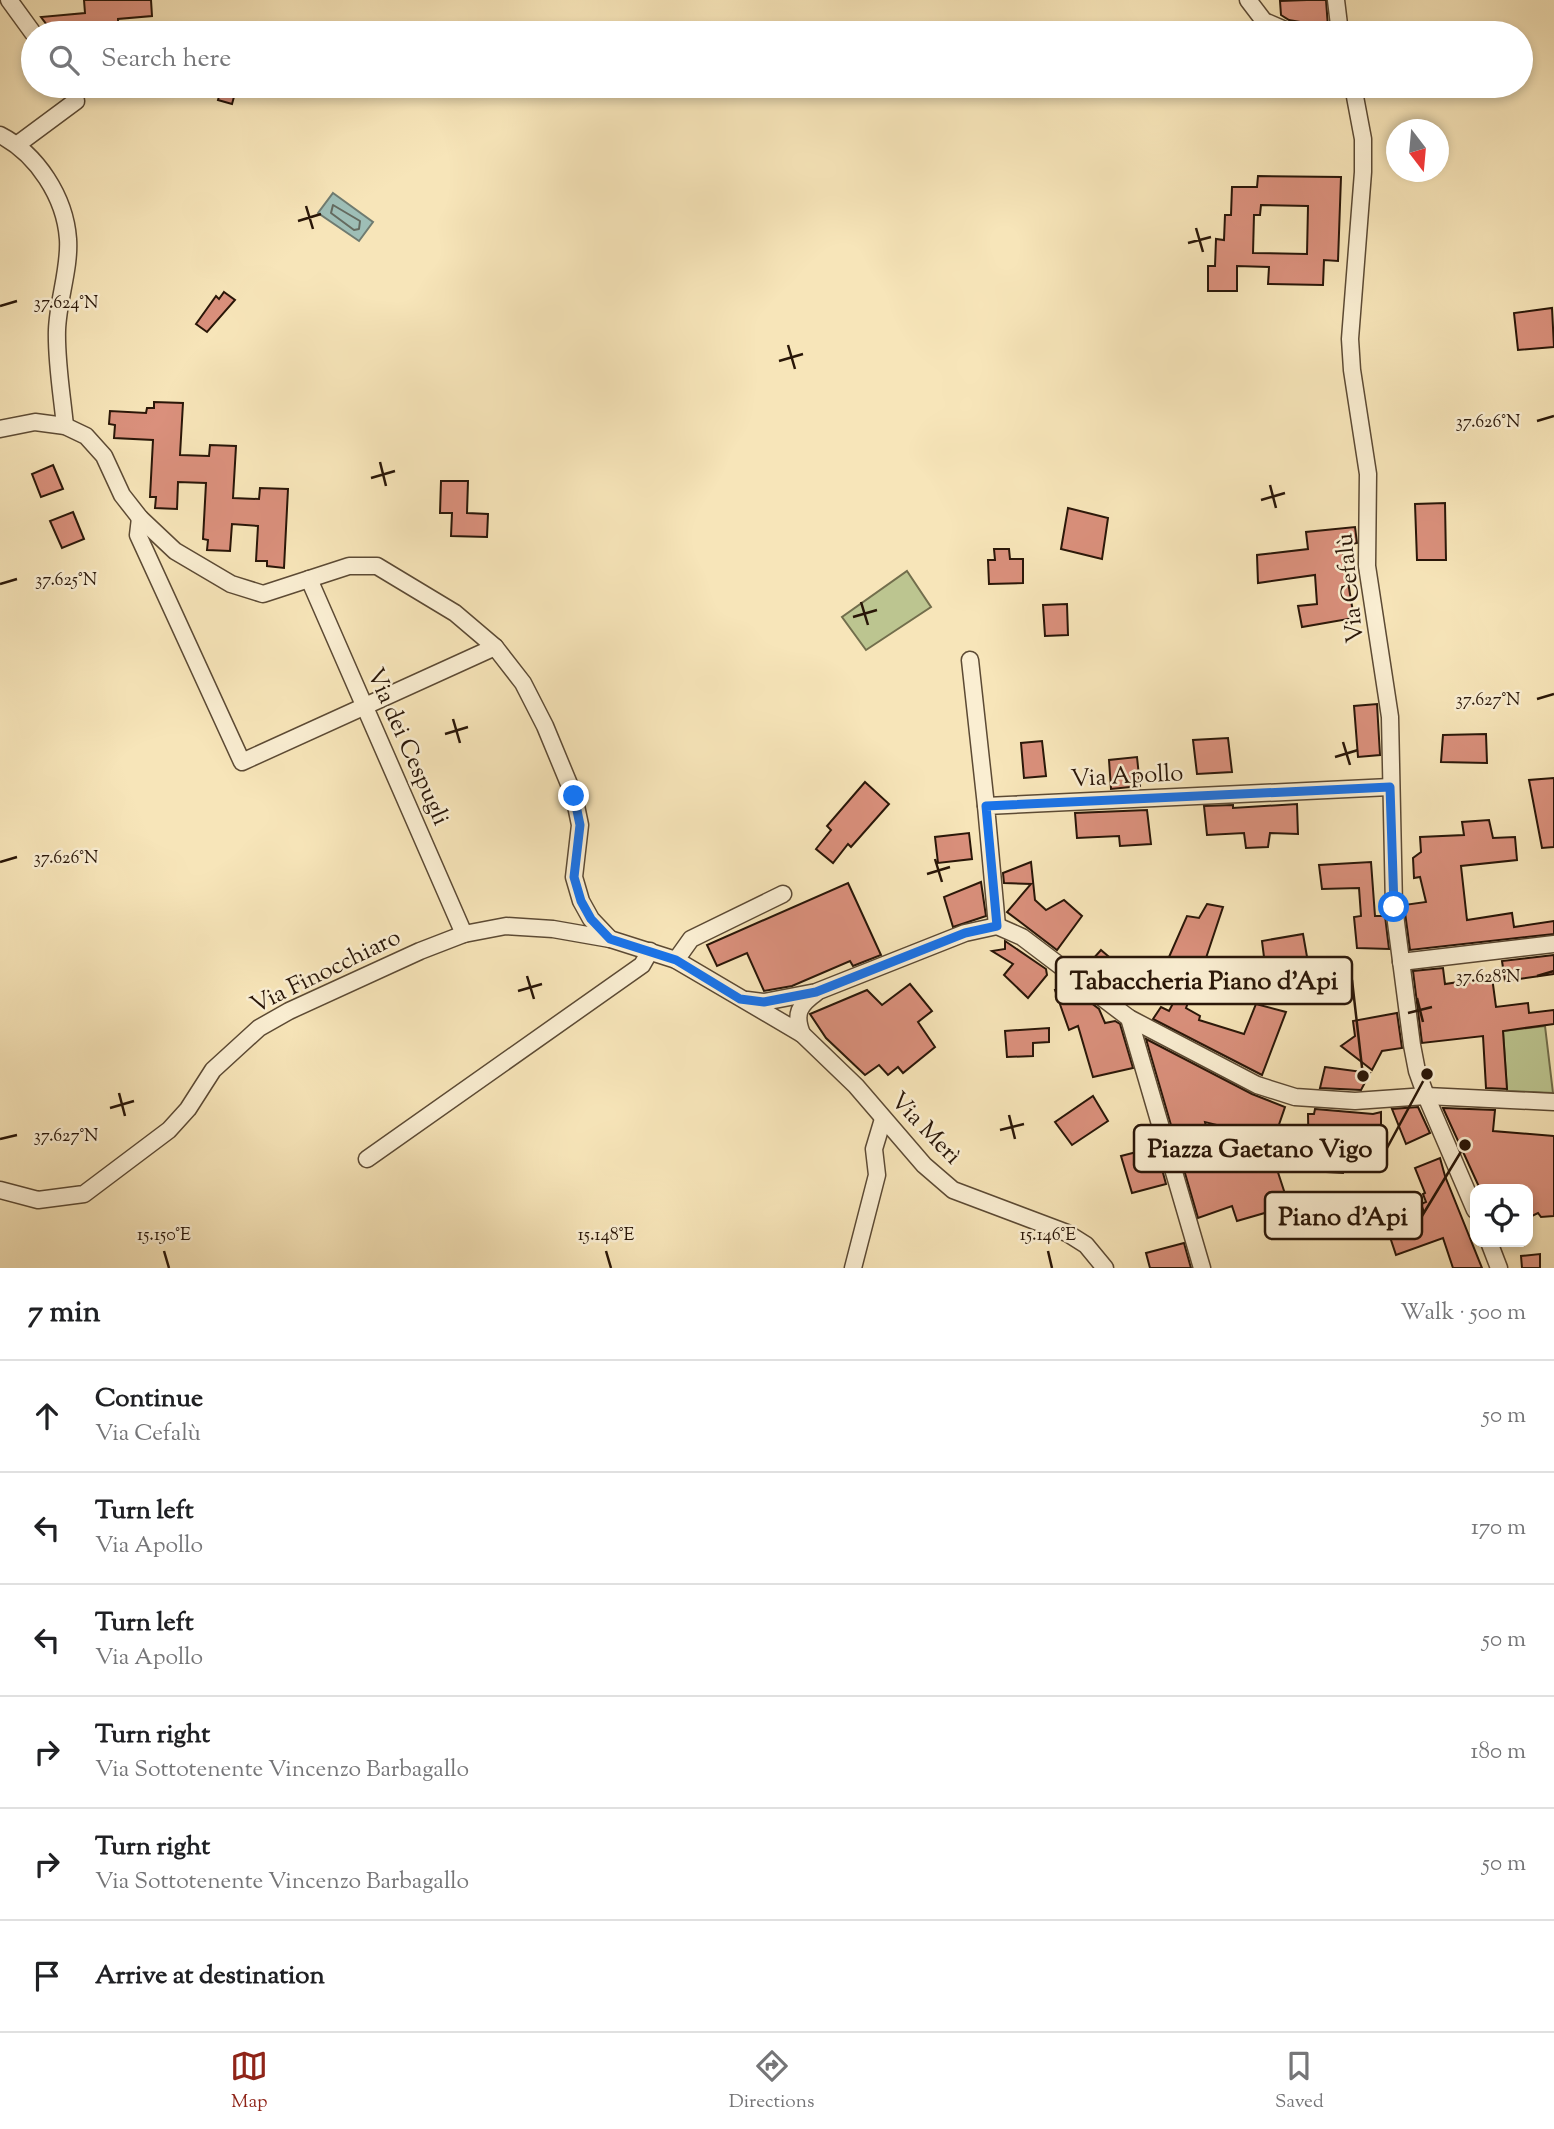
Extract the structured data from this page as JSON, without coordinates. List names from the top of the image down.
{
  "streets": {
    "street": [
      "Via Cefalù",
      "Via dei Cespugli",
      "Via Apollo",
      "Via Finocchiaro",
      "Via Merì"
    ]
  },
  "crossings": [
    ["Via Cefalù", "Via Apollo"],
    ["Via dei Cespugli", "Via Finocchiaro"],
    ["Via Finocchiaro", "Via Merì"]
  ],
  "places": ["Piazza Gaetano Vigo", "Tabaccheria Piano d'Api", "Piano d'Api"],
  "north": "bottom",
  "page": {
    "search": "Search here",
    "heading": ["7 min", "Walk · 500 m"],
    "list": [
      ["Continue", "Via Cefalù", "50 m"],
      ["Turn left", "Via Apollo", "170 m"],
      ["Turn left", "Via Apollo", "50 m"],
      ["Turn right", "Via Sottotenente Vincenzo Barbagallo", "180 m"],
      ["Turn right", "Via Sottotenente Vincenzo Barbagallo", "50 m"],
      "Arrive at destination"
    ],
    "nav": ["Map", "Directions", "Saved"]
  },
  "coordinates": [
    "37.624°N",
    "37.626°N",
    "37.625°N",
    "37.627°N",
    "37.628°N",
    "15.150°E",
    "15.148°E",
    "15.146°E"
  ]
}
